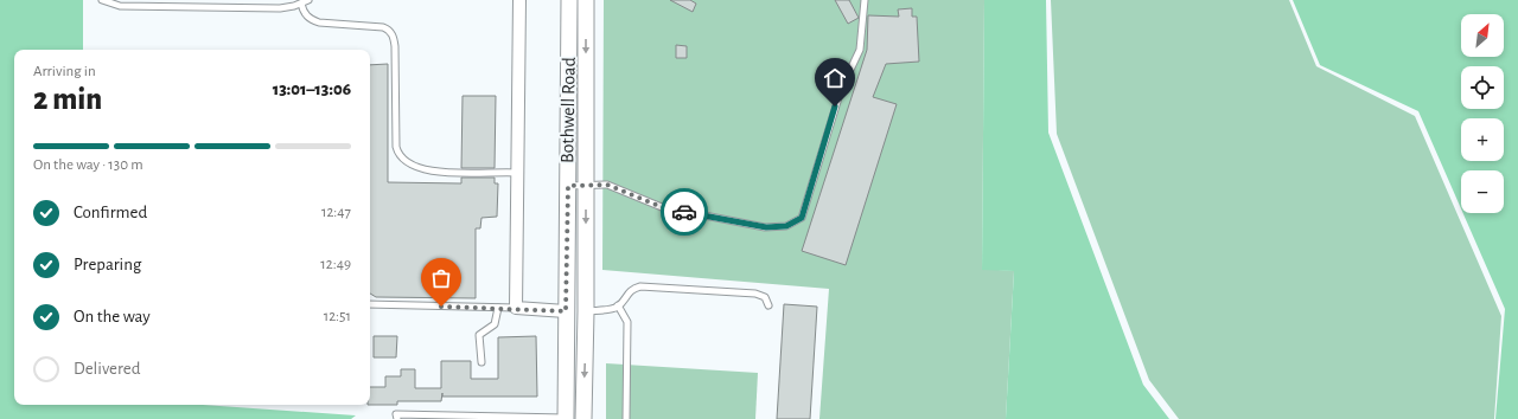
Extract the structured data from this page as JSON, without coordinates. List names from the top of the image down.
{
  "streets": {
    "main road": ["Bothwell Road"]
  },
  "north": "top right",
  "page": {
    "map_buttons": ["+", "−"],
    "heading": ["2 min", "Arriving in", "13:01–13:06"],
    "bar": "On the way · 130 m",
    "list": [
      ["Confirmed", "12:47"],
      ["Preparing", "12:49"],
      ["On the way", "12:51"],
      "Delivered"
    ]
  }
}
